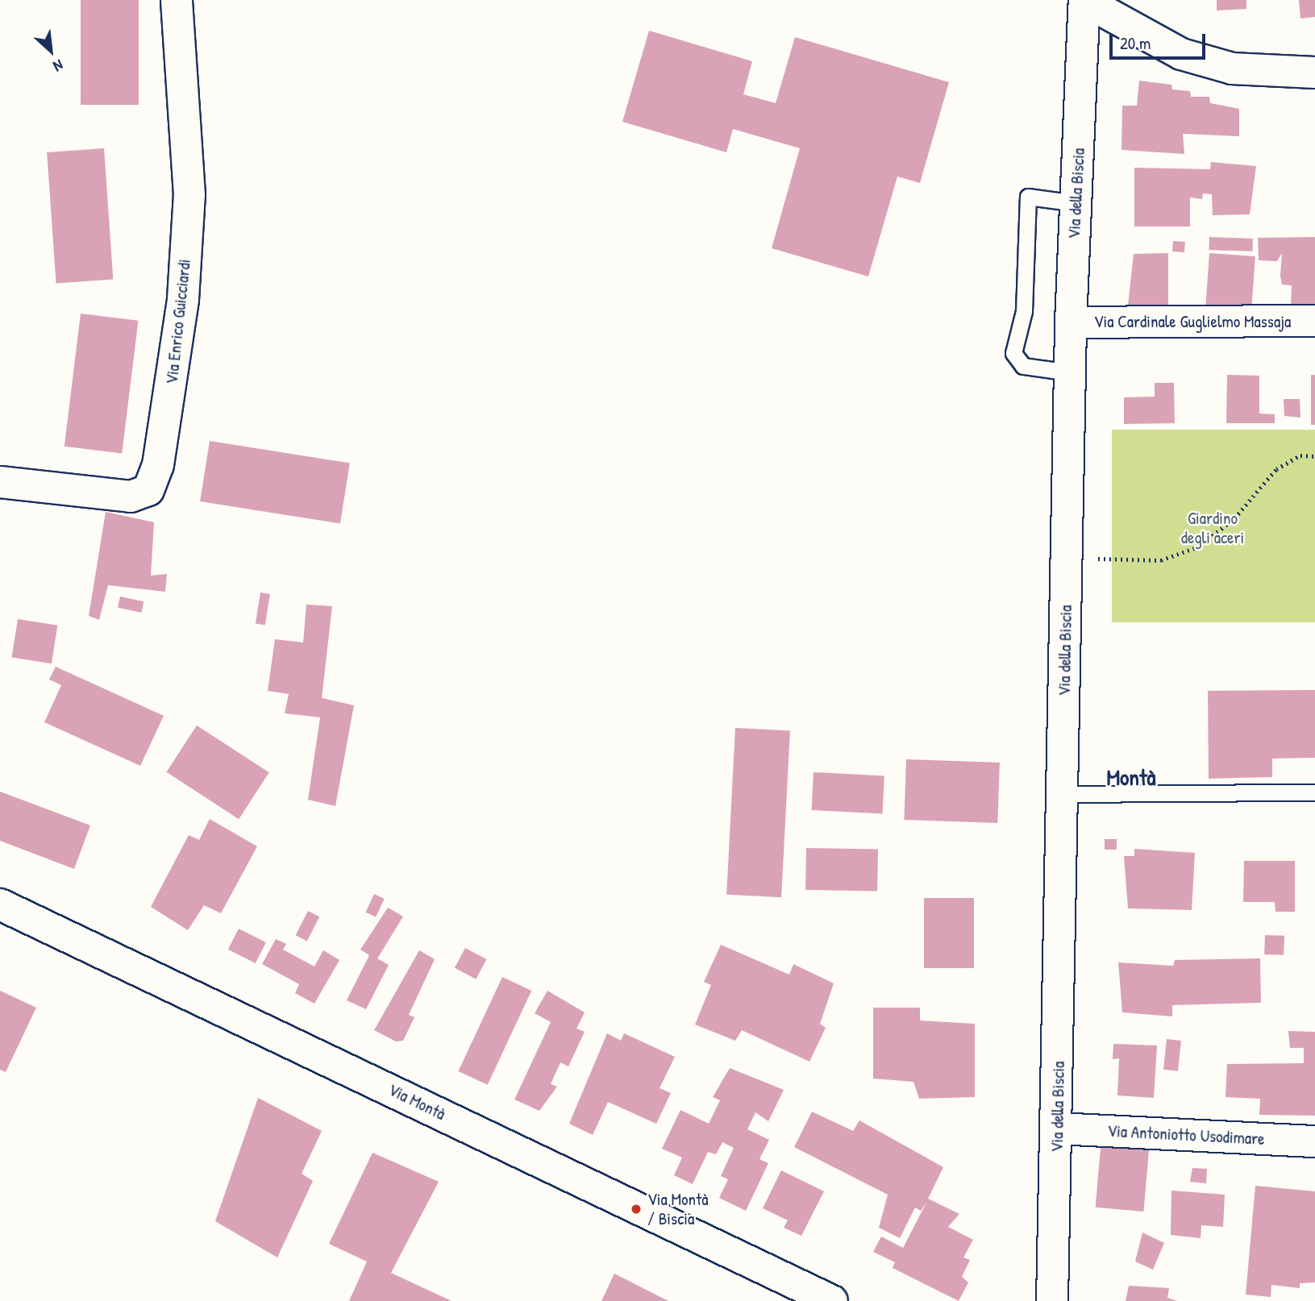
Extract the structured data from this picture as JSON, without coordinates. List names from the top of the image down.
{
  "streets": {
    "street": [
      "Via della Biscia",
      "Via Enrico Guicciardi",
      "Via Cardinale Guglielmo Massaja",
      "Via Montà",
      "Via Antoniotto Usodimare"
    ]
  },
  "crossings": [
    ["Via della Biscia", "Via Cardinale Guglielmo Massaja"],
    ["Via della Biscia", "Via Antoniotto Usodimare"]
  ],
  "districts": ["Montà"],
  "parks": ["Giardino degli aceri"],
  "places": ["Via Montà / Biscia"],
  "scale_bar": "20 m",
  "north": "bottom right"
}
